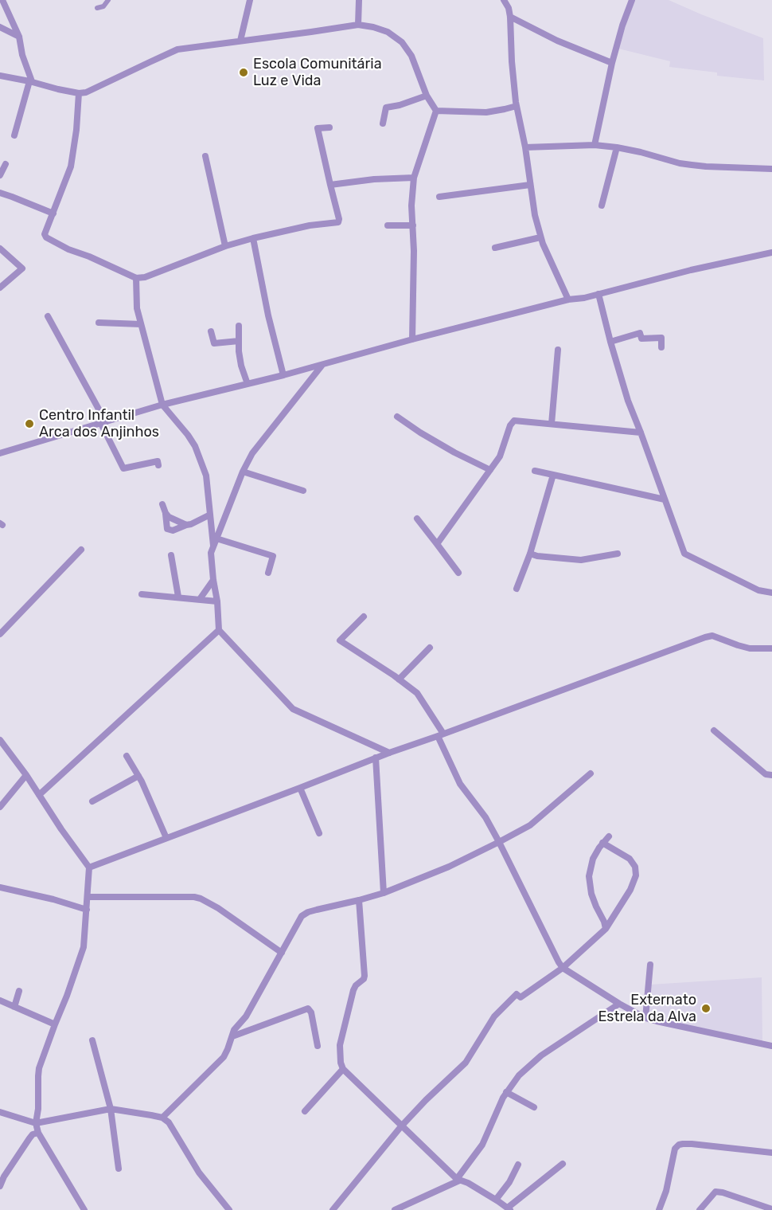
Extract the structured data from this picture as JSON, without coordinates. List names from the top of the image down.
{
  "places": ["Escola Comunitária Luz e Vida", "Centro Infantil Arca dos Anjinhos", "Externato Estrela da Alva"]
}
